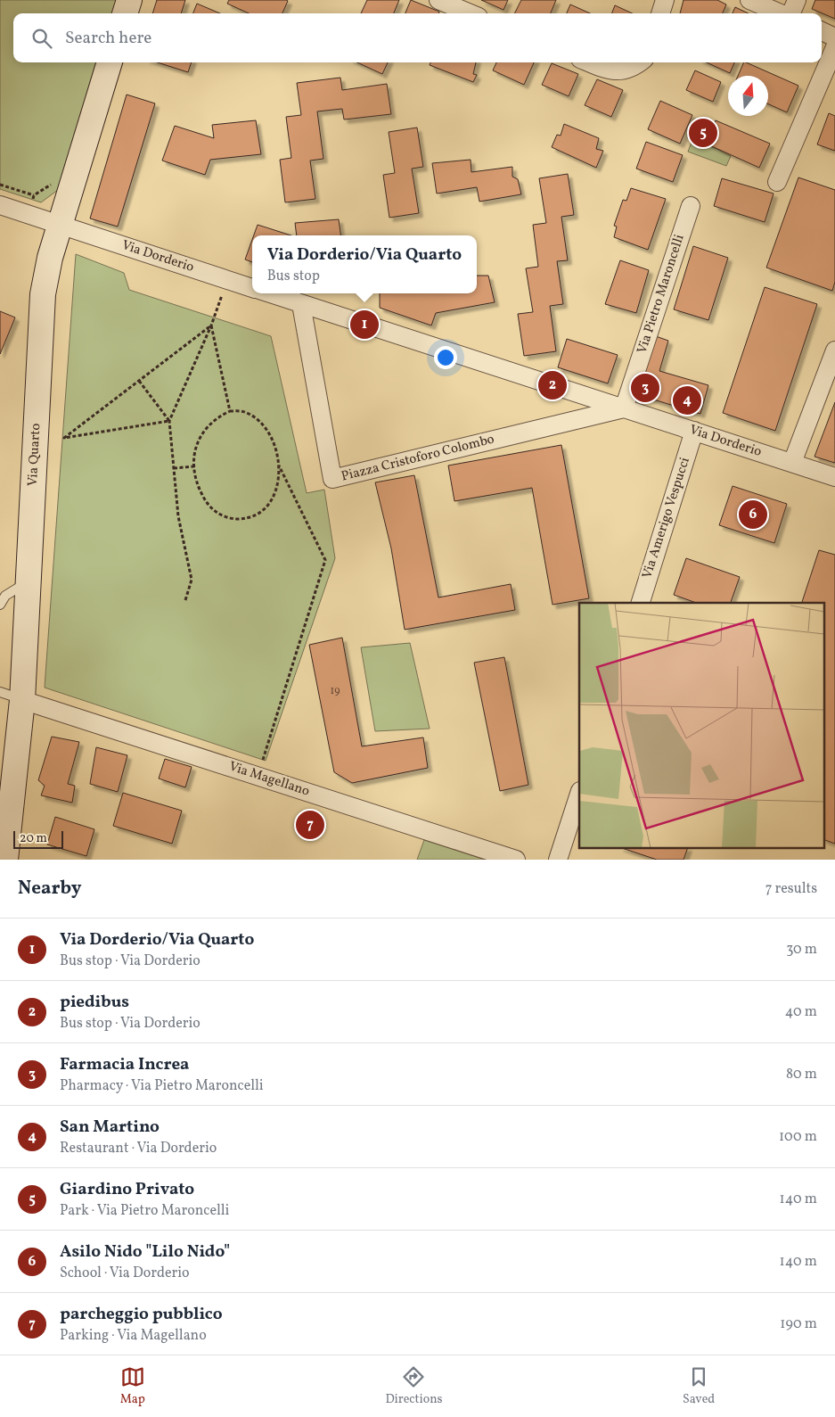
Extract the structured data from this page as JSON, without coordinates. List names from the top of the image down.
{
  "streets": {
    "street": [
      "Via Dorderio",
      "Via Pietro Maroncelli",
      "Via Quarto",
      "Piazza Cristoforo Colombo",
      "Via Amerigo Vespucci",
      "Via Magellano"
    ]
  },
  "crossings": [
    ["Via Dorderio", "Via Pietro Maroncelli"],
    ["Via Dorderio", "Via Quarto"],
    ["Via Dorderio", "Piazza Cristoforo Colombo"],
    ["Via Dorderio", "Via Amerigo Vespucci"],
    ["Via Pietro Maroncelli", "Piazza Cristoforo Colombo"],
    ["Via Quarto", "Via Magellano"]
  ],
  "house_numbers": ["19"],
  "scale_bar": "20 m",
  "north": "top",
  "page": {
    "search": "Search here",
    "pins": [
      "5",
      "1",
      "2",
      "3",
      "4",
      "6",
      "7"
    ],
    "popup": ["Via Dorderio/Via Quarto", "Bus stop"],
    "scale": "20 m",
    "heading": ["Nearby", "7 results"],
    "list": [
      {
        "mark": "1",
        "name": "Via Dorderio/Via Quarto",
        "note": "Bus stop · Via Dorderio",
        "value": "30 m"
      },
      {
        "mark": "2",
        "name": "piedibus",
        "note": "Bus stop · Via Dorderio",
        "value": "40 m"
      },
      {
        "mark": "3",
        "name": "Farmacia Increa",
        "note": "Pharmacy · Via Pietro Maroncelli",
        "value": "80 m"
      },
      {
        "mark": "4",
        "name": "San Martino",
        "note": "Restaurant · Via Dorderio",
        "value": "100 m"
      },
      {
        "mark": "5",
        "name": "Giardino Privato",
        "note": "Park · Via Pietro Maroncelli",
        "value": "140 m"
      },
      {
        "mark": "6",
        "name": "Asilo Nido \"Lilo Nido\"",
        "note": "School · Via Dorderio",
        "value": "140 m"
      },
      {
        "mark": "7",
        "name": "parcheggio pubblico",
        "note": "Parking · Via Magellano",
        "value": "190 m"
      }
    ],
    "nav": ["Map", "Directions", "Saved"]
  }
}
